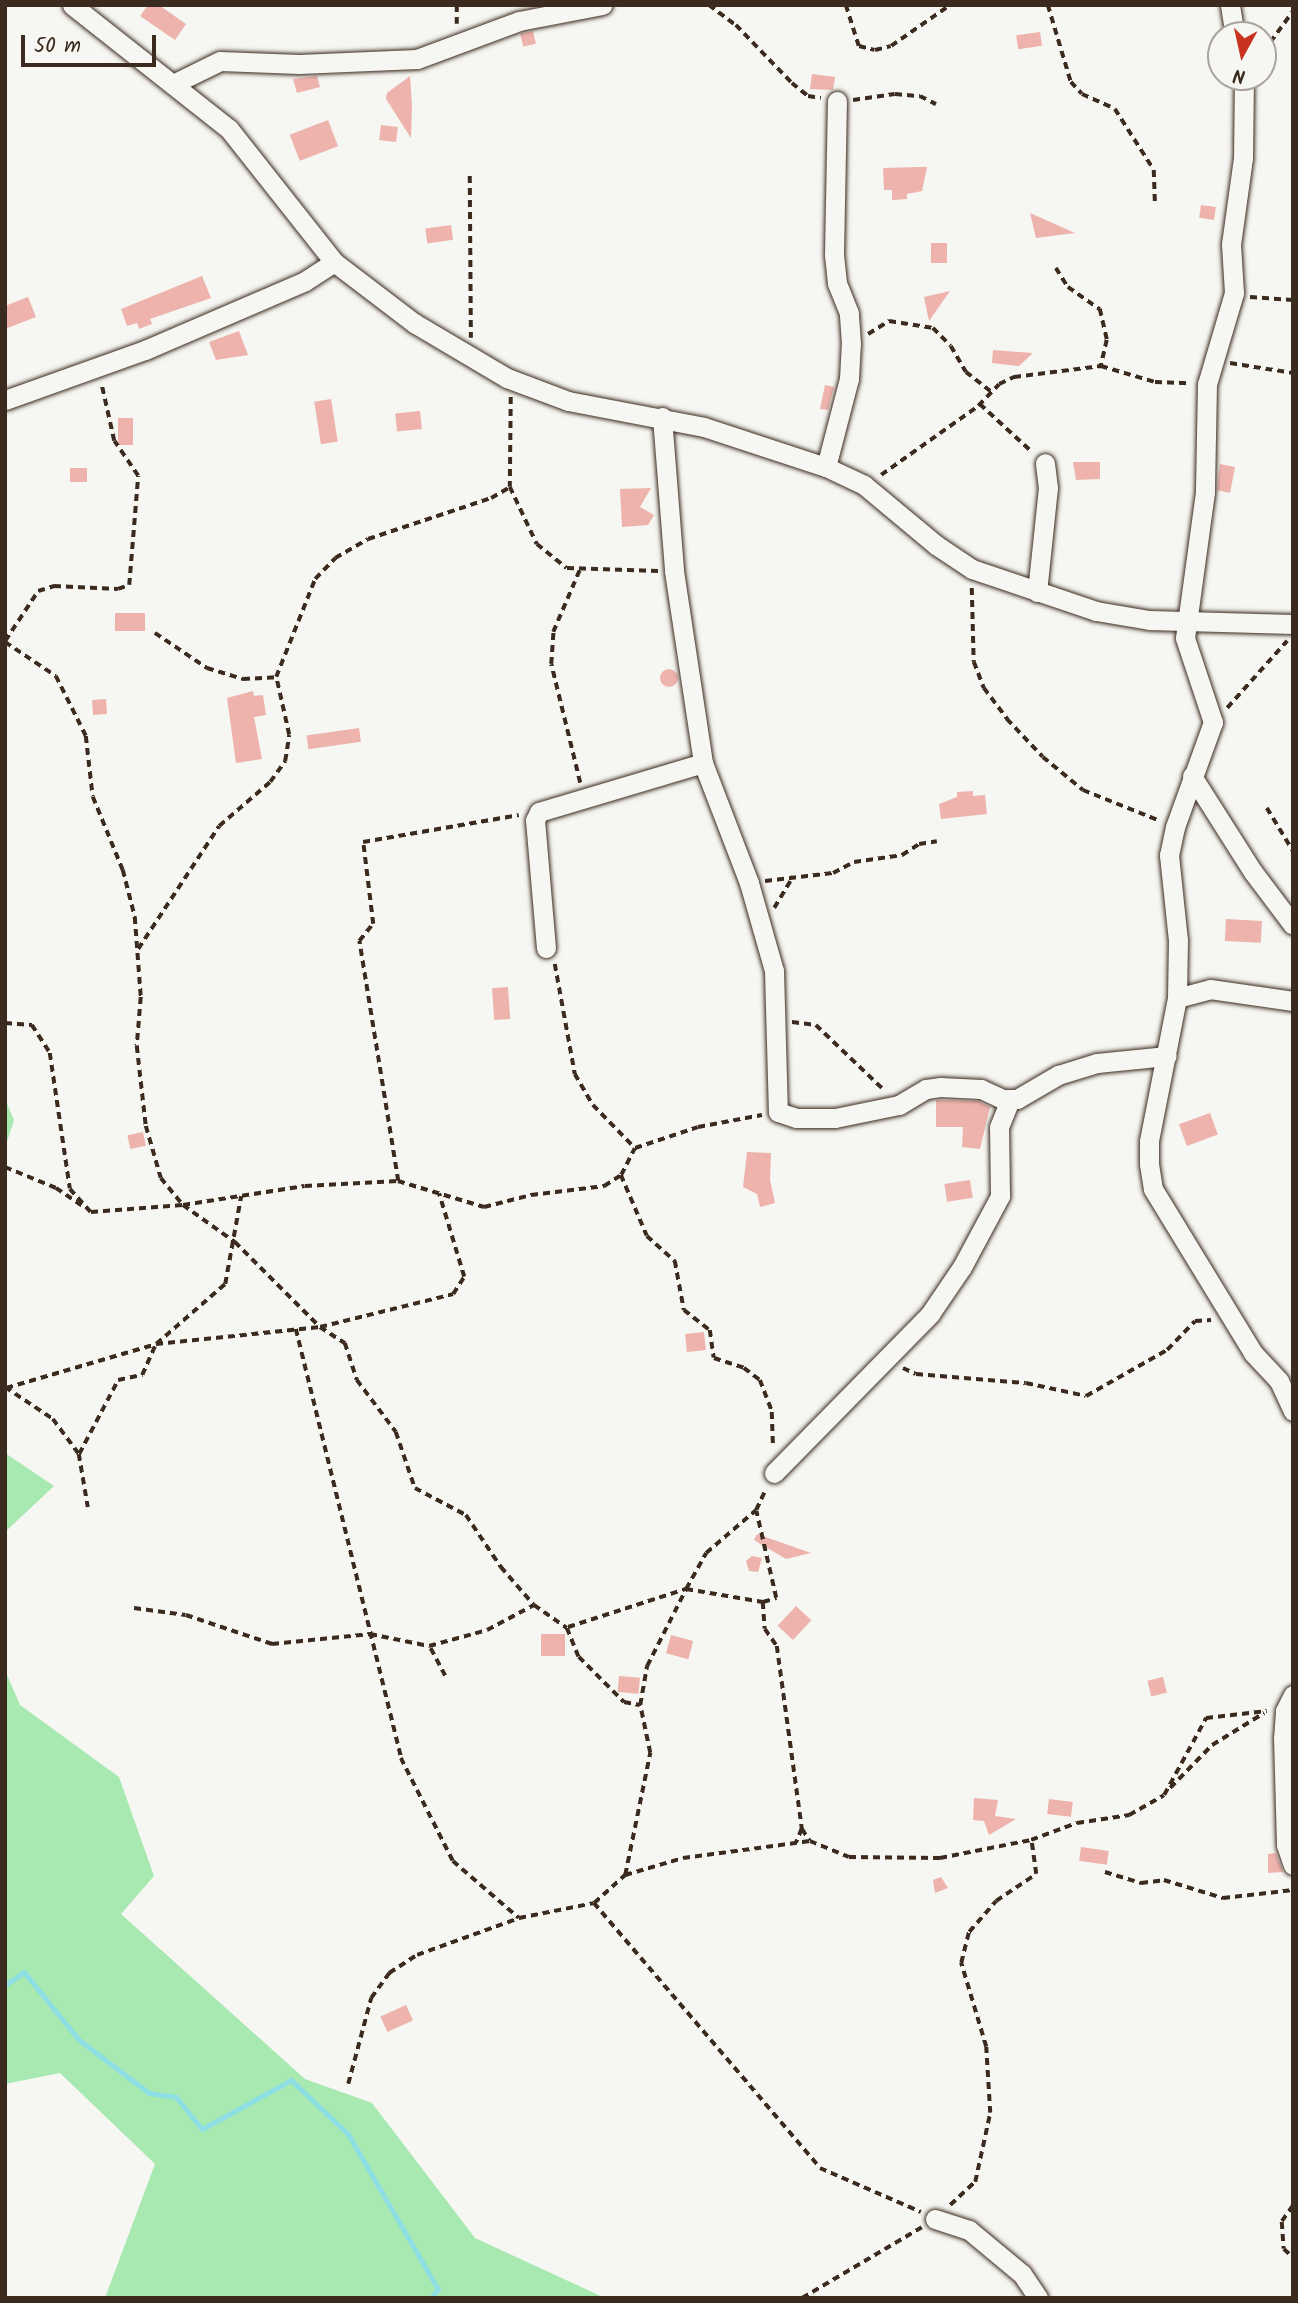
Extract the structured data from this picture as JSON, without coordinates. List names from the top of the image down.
{
  "scale_bar": "50 m",
  "north": "bottom"
}
